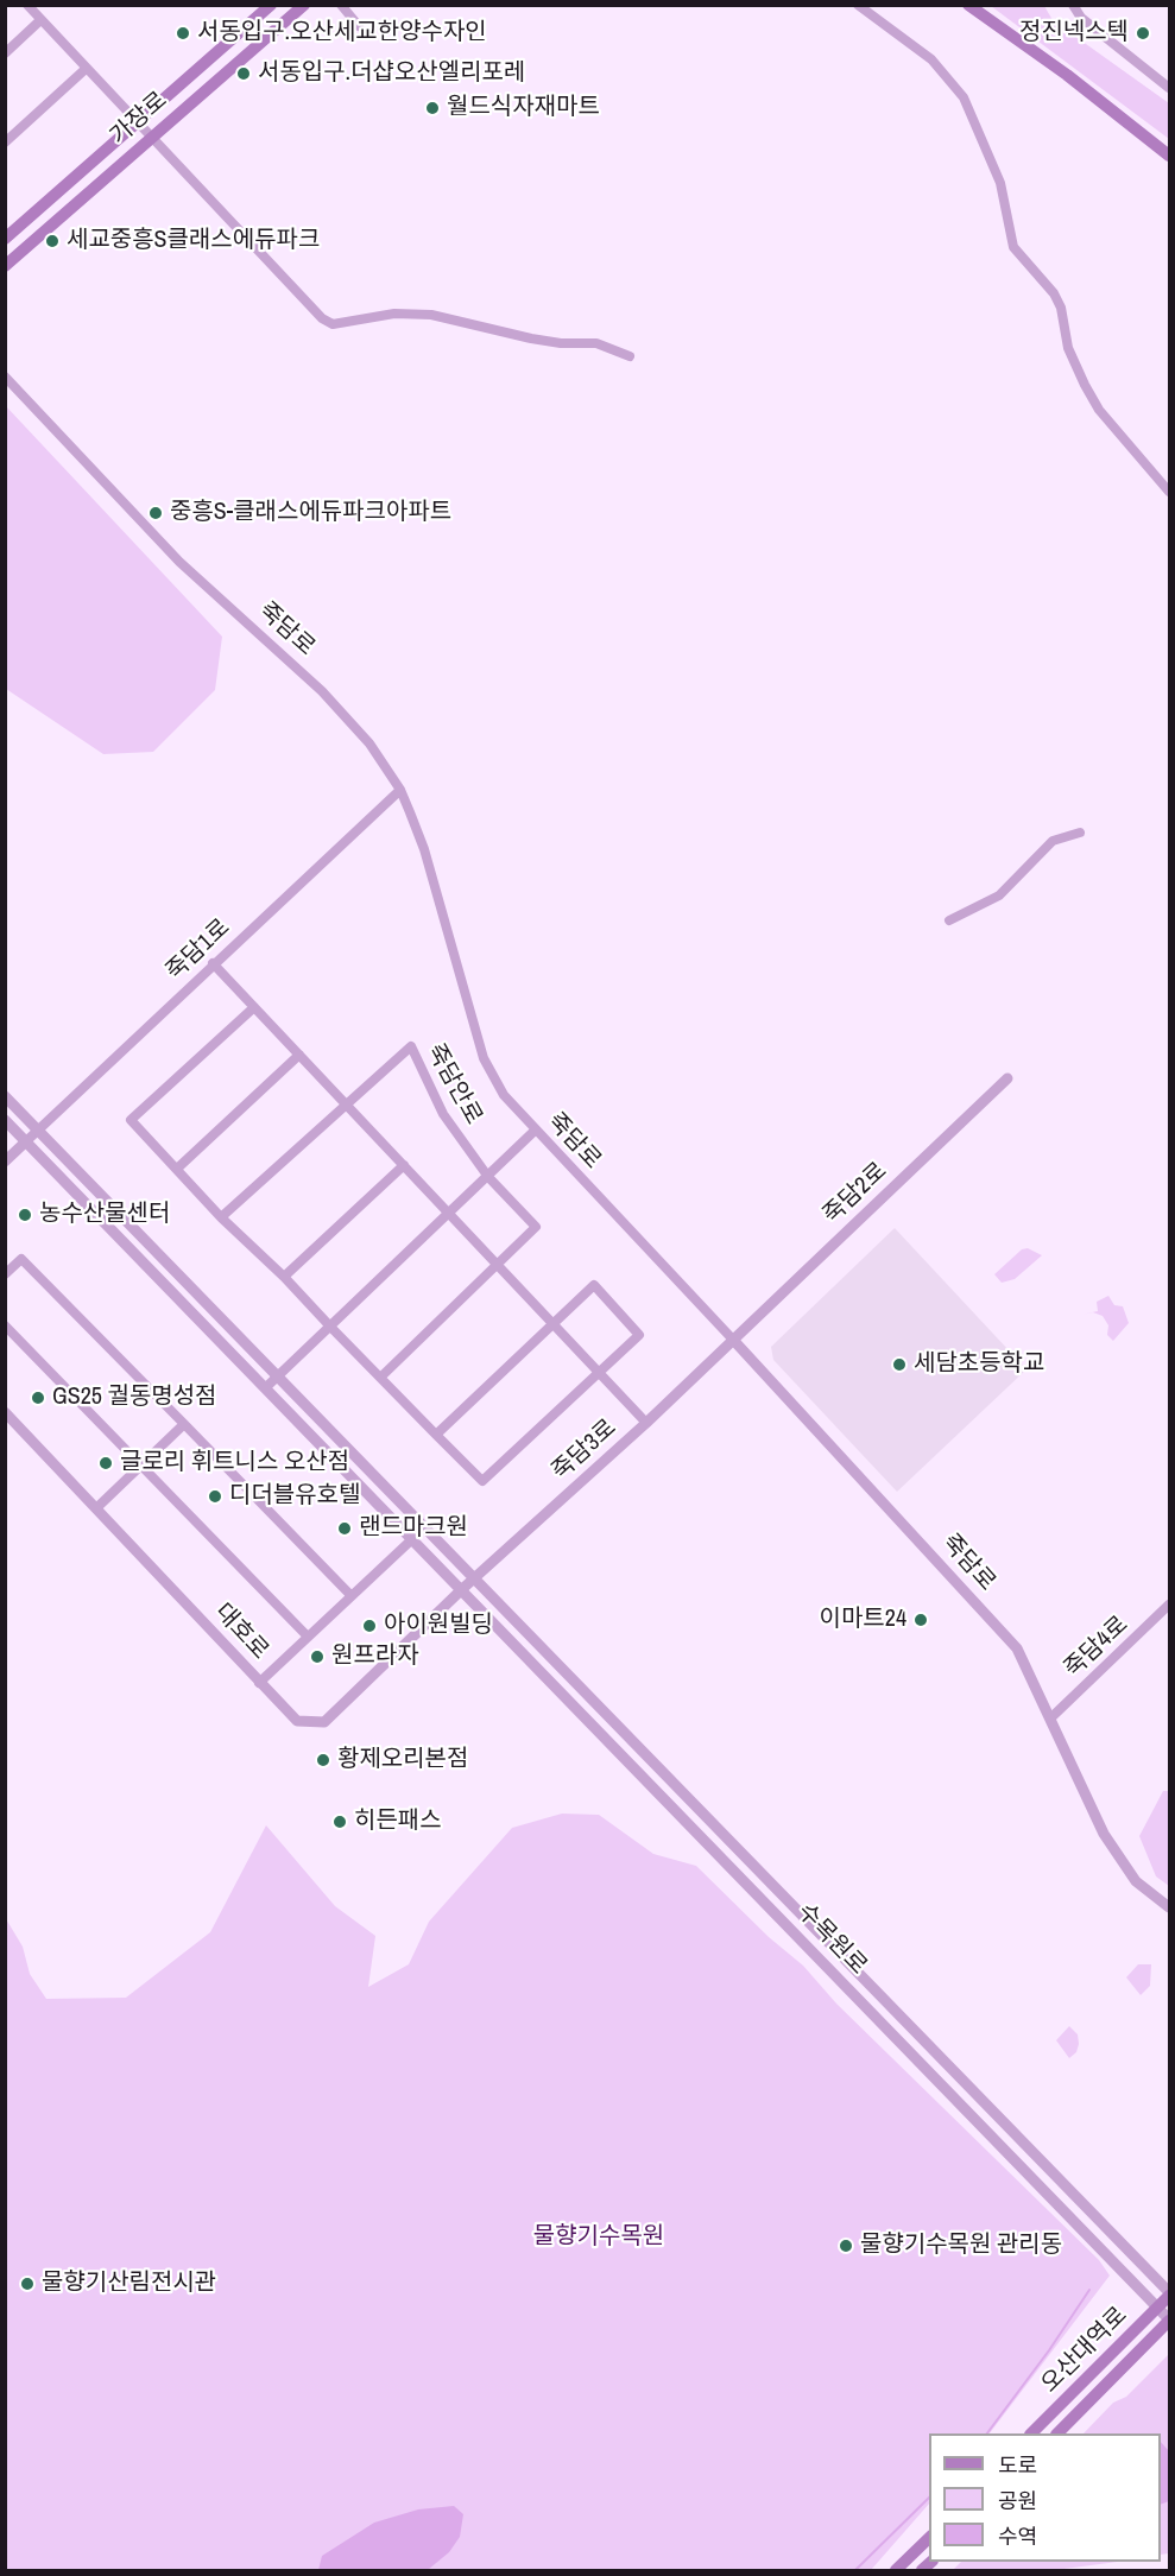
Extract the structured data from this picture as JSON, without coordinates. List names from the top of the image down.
{
  "streets": {
    "main road": ["가장로", "오산대역로"],
    "street": [
      "죽담로",
      "죽담1로",
      "죽담안로",
      "죽담2로",
      "죽담3로",
      "대호로",
      "죽담4로",
      "수목원로"
    ]
  },
  "crossings": [
    ["죽담로", "죽담1로"],
    ["죽담로", "죽담2로"],
    ["죽담로", "죽담3로"],
    ["죽담로", "죽담4로"],
    ["죽담1로", "수목원로"],
    ["죽담2로", "죽담3로"],
    ["죽담3로", "대호로"],
    ["죽담3로", "수목원로"],
    ["대호로", "수목원로"],
    ["수목원로", "오산대역로"]
  ],
  "parks": ["물향기수목원"],
  "places": [
    "서동입구.오산세교한양수자인",
    "정진넥스텍",
    "서동입구.더샵오산엘리포레",
    "월드식자재마트",
    "세교중흥S클래스에듀파크",
    "중흥S-클래스에듀파크아파트",
    "농수산물센터",
    "세담초등학교",
    "GS25 궐동명성점",
    "글로리 휘트니스 오산점",
    "디더블유호텔",
    "랜드마크원",
    "이마트24",
    "아이원빌딩",
    "원프라자",
    "황제오리본점",
    "히든패스",
    "물향기수목원 관리동",
    "물향기산림전시관"
  ],
  "legend": ["도로", "공원", "수역"]
}
